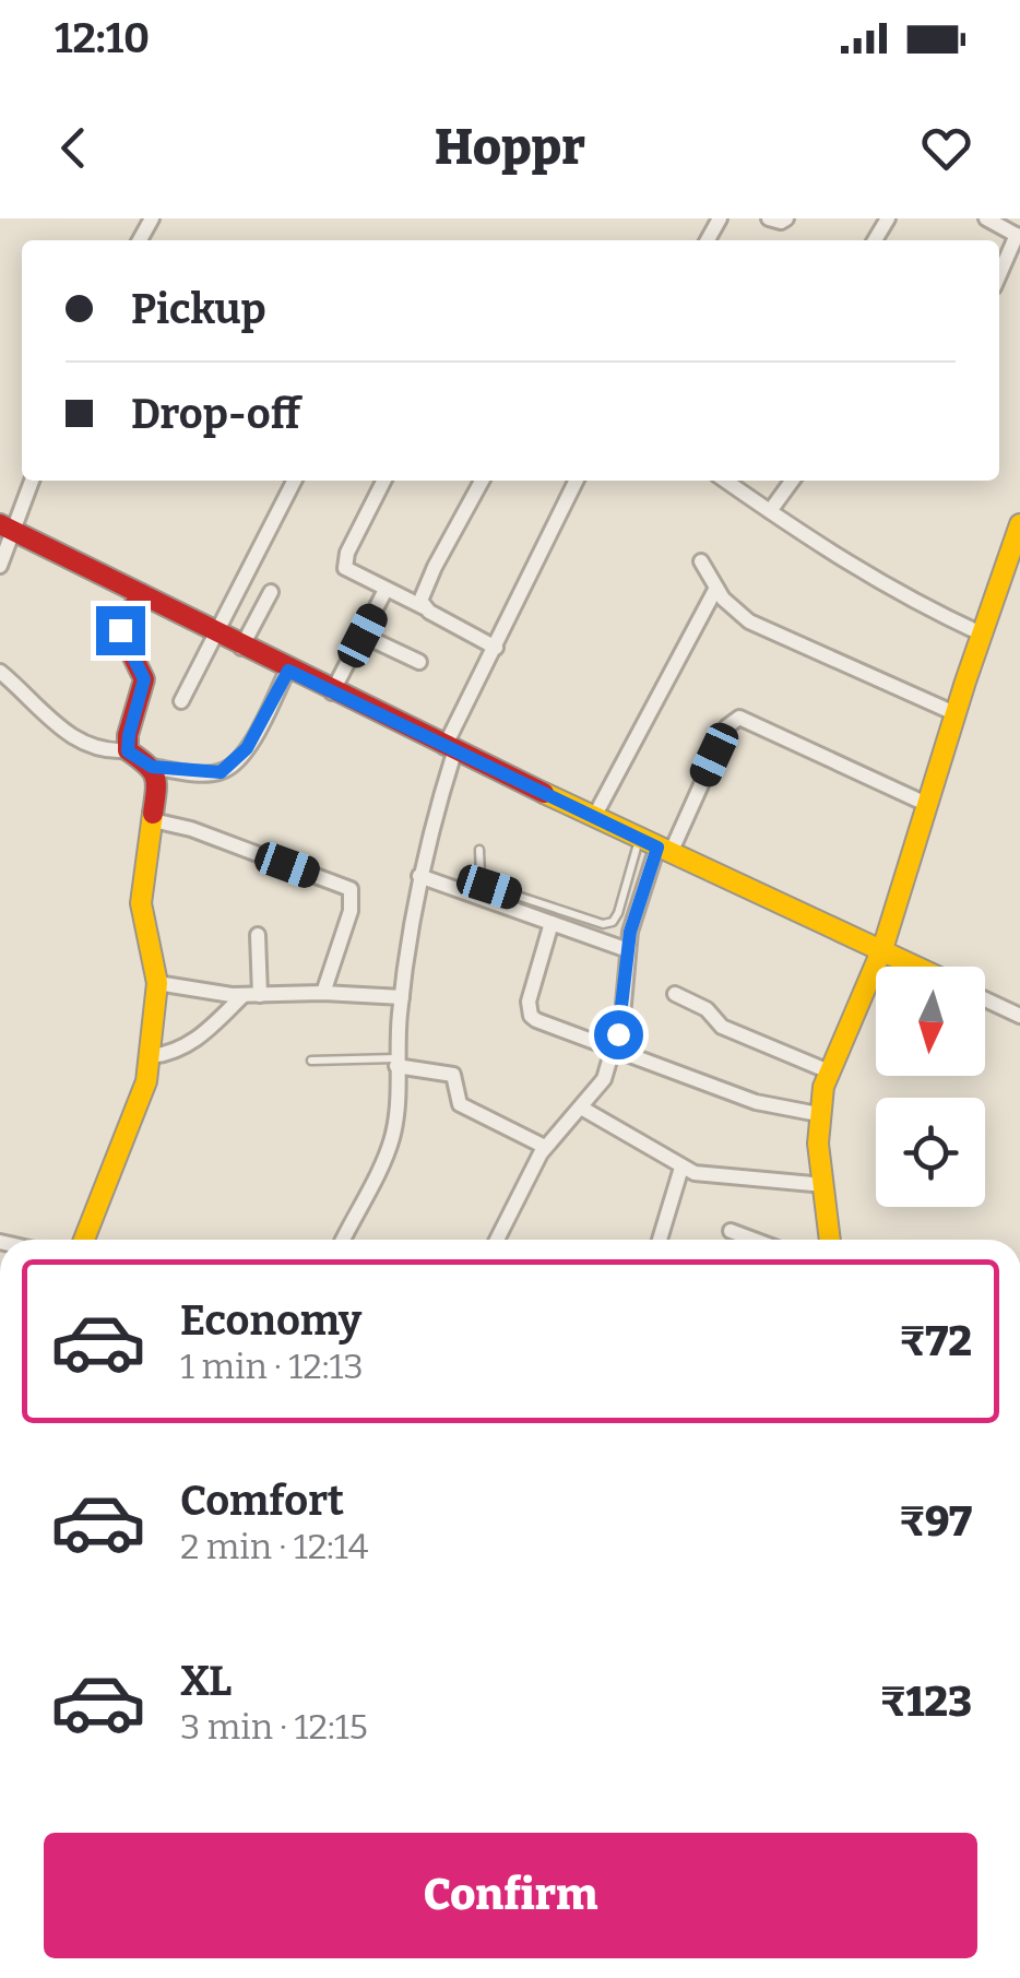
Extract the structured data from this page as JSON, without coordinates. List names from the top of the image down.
{
  "north": "bottom",
  "page": {
    "status": "12:10",
    "header": "Hoppr",
    "banner": ["Pickup", "Drop-off"],
    "list": [
      {
        "name": "Economy",
        "note": "1 min · 12:13",
        "value": "₹72"
      },
      {
        "name": "Comfort",
        "note": "2 min · 12:14",
        "value": "₹97"
      },
      {
        "name": "XL",
        "note": "3 min · 12:15",
        "value": "₹123"
      }
    ],
    "buttons": "Confirm"
  }
}
